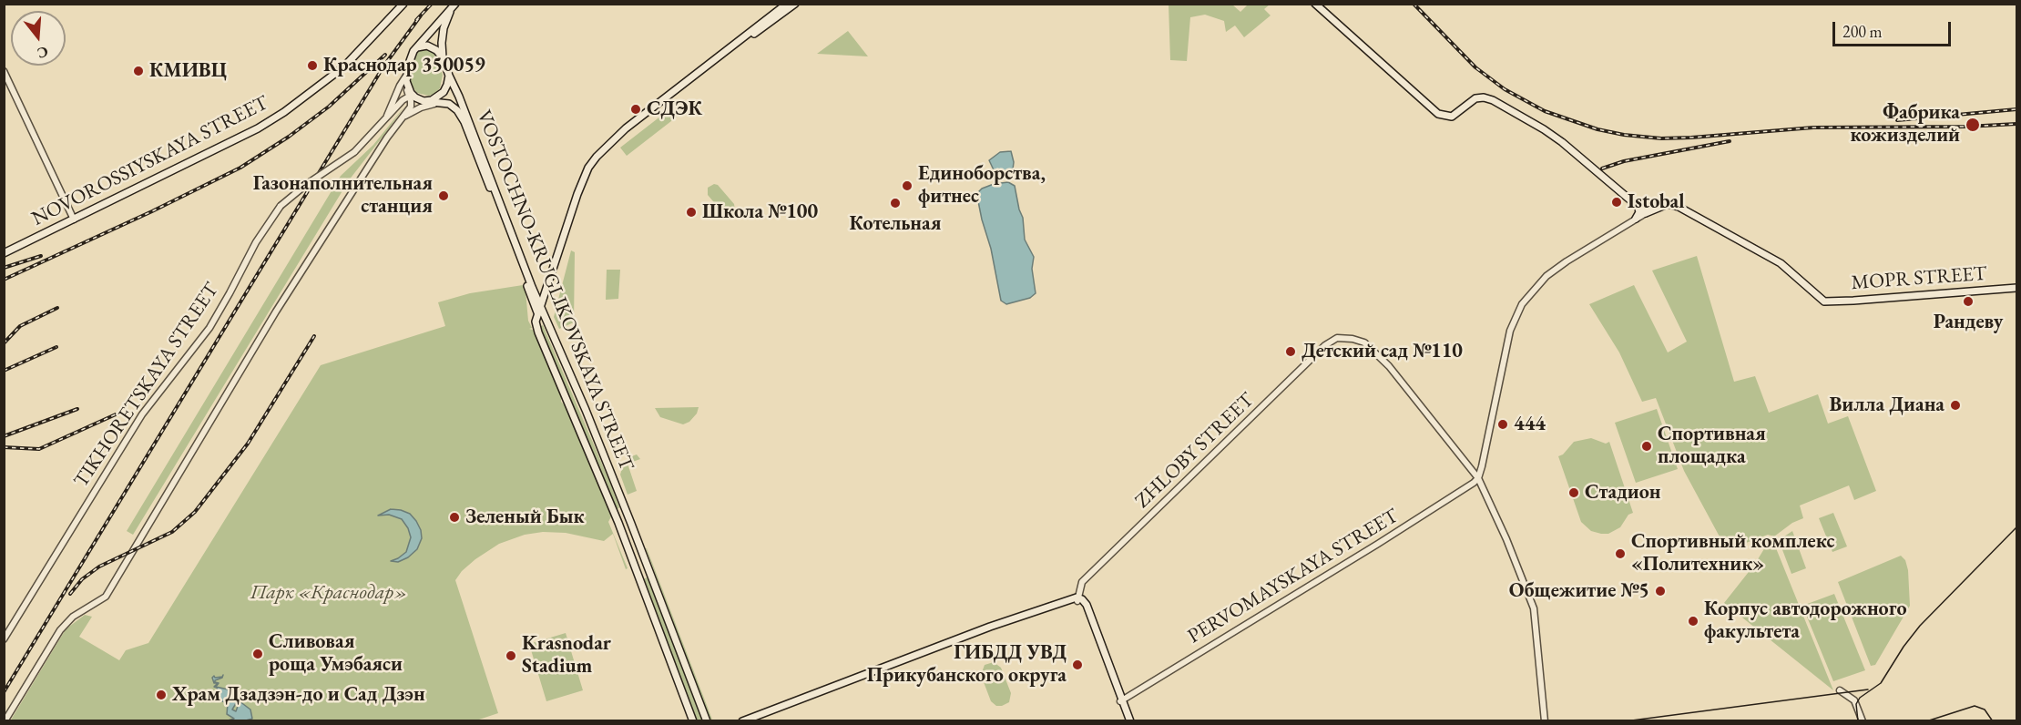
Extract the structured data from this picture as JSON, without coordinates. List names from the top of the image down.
{
  "streets": {
    "main road": ["NOVOROSSIYSKAYA STREET", "MOPR STREET", "VOSTOCHNO-KRUGLIKOVSKAYA STREET"],
    "street": ["TIKHORETSKAYA STREET", "ZHLOBY STREET", "PERVOMAYSKAYA STREET"]
  },
  "crossings": [
    ["VOSTOCHNO-KRUGLIKOVSKAYA STREET", "TIKHORETSKAYA STREET"],
    ["ZHLOBY STREET", "PERVOMAYSKAYA STREET"]
  ],
  "parks": ["Парк «Краснодар»"],
  "places": [
    "Краснодар 350059",
    "КМИВЦ",
    "СДЭК",
    "Фабрика кожизделий",
    "Единоборства, фитнес",
    "Газонаполнительная станция",
    "Istobal",
    "Котельная",
    "Школа №100",
    "Рандеву",
    "Детский сад №110",
    "Вилла Диана",
    "444",
    "Спортивная площадка",
    "Стадион",
    "Зеленый Бык",
    "Спортивный комплекс «Политехник»",
    "Общежитие №5",
    "Корпус автодорожного факультета",
    "Сливовая роща Умэбаяси",
    "Krasnodar Stadium",
    "ГИБДД УВД Прикубанского округа",
    "Храм Дзадзэн-до и Сад Дзэн"
  ],
  "scale_bar": "200 m",
  "north": "bottom"
}
